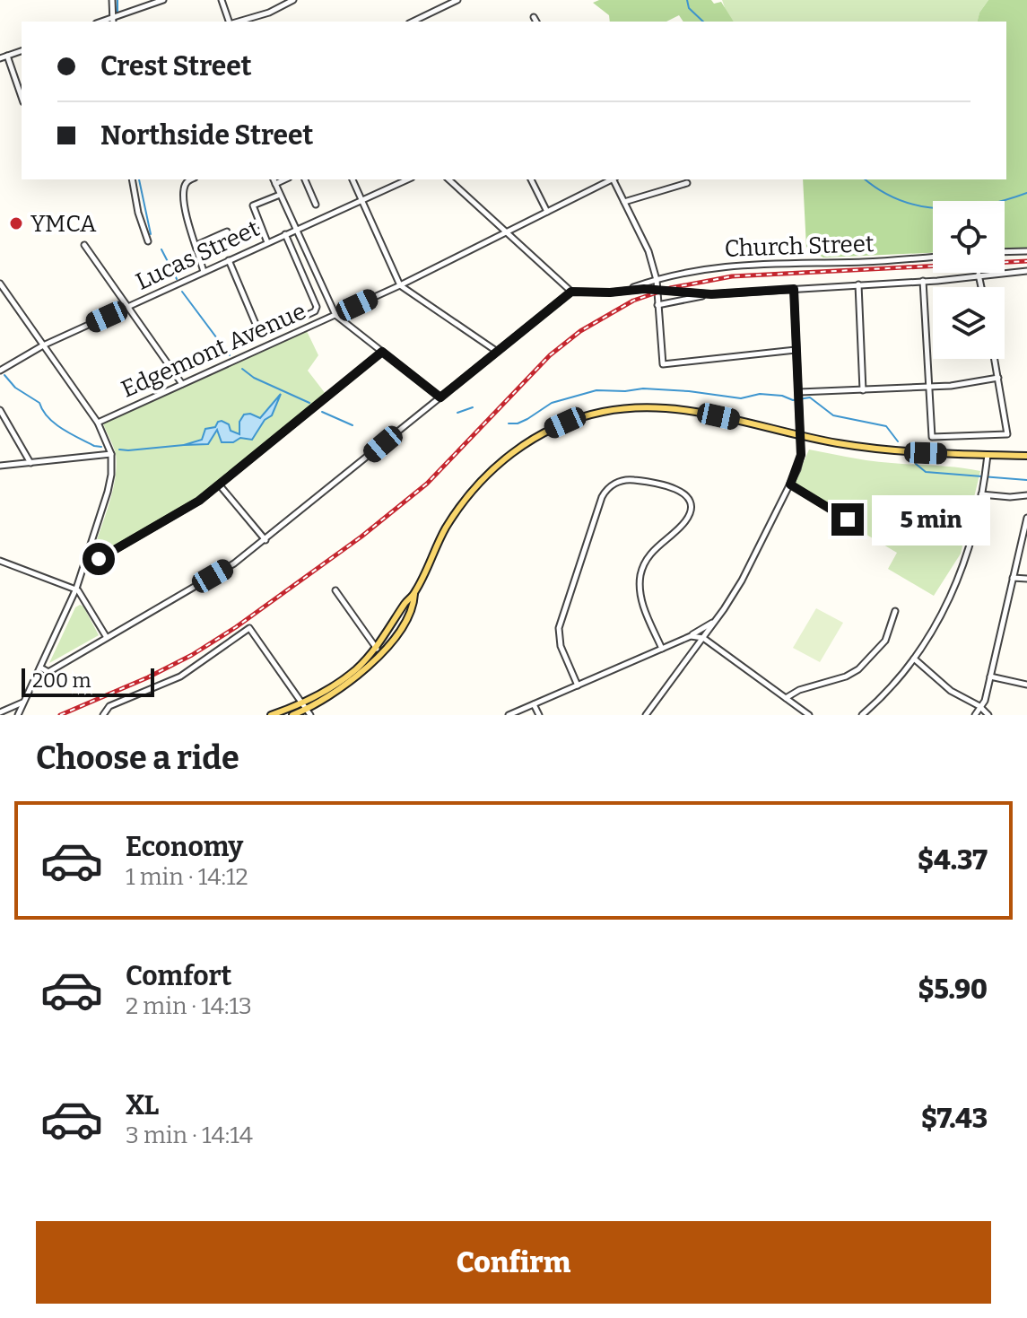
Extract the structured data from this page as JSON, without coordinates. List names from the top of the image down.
{
  "streets": {
    "street": ["Church Street", "Lucas Street", "Edgemont Avenue"]
  },
  "places": ["YMCA"],
  "scale_bar": "200 m",
  "page": {
    "banner": ["Crest Street", "Northside Street"],
    "bubble": "5 min",
    "scale": "200 m",
    "heading": "Choose a ride",
    "list": [
      {
        "name": "Economy",
        "note": "1 min · 14:12",
        "value": "$4.37"
      },
      {
        "name": "Comfort",
        "note": "2 min · 14:13",
        "value": "$5.90"
      },
      {
        "name": "XL",
        "note": "3 min · 14:14",
        "value": "$7.43"
      }
    ],
    "buttons": "Confirm"
  }
}
